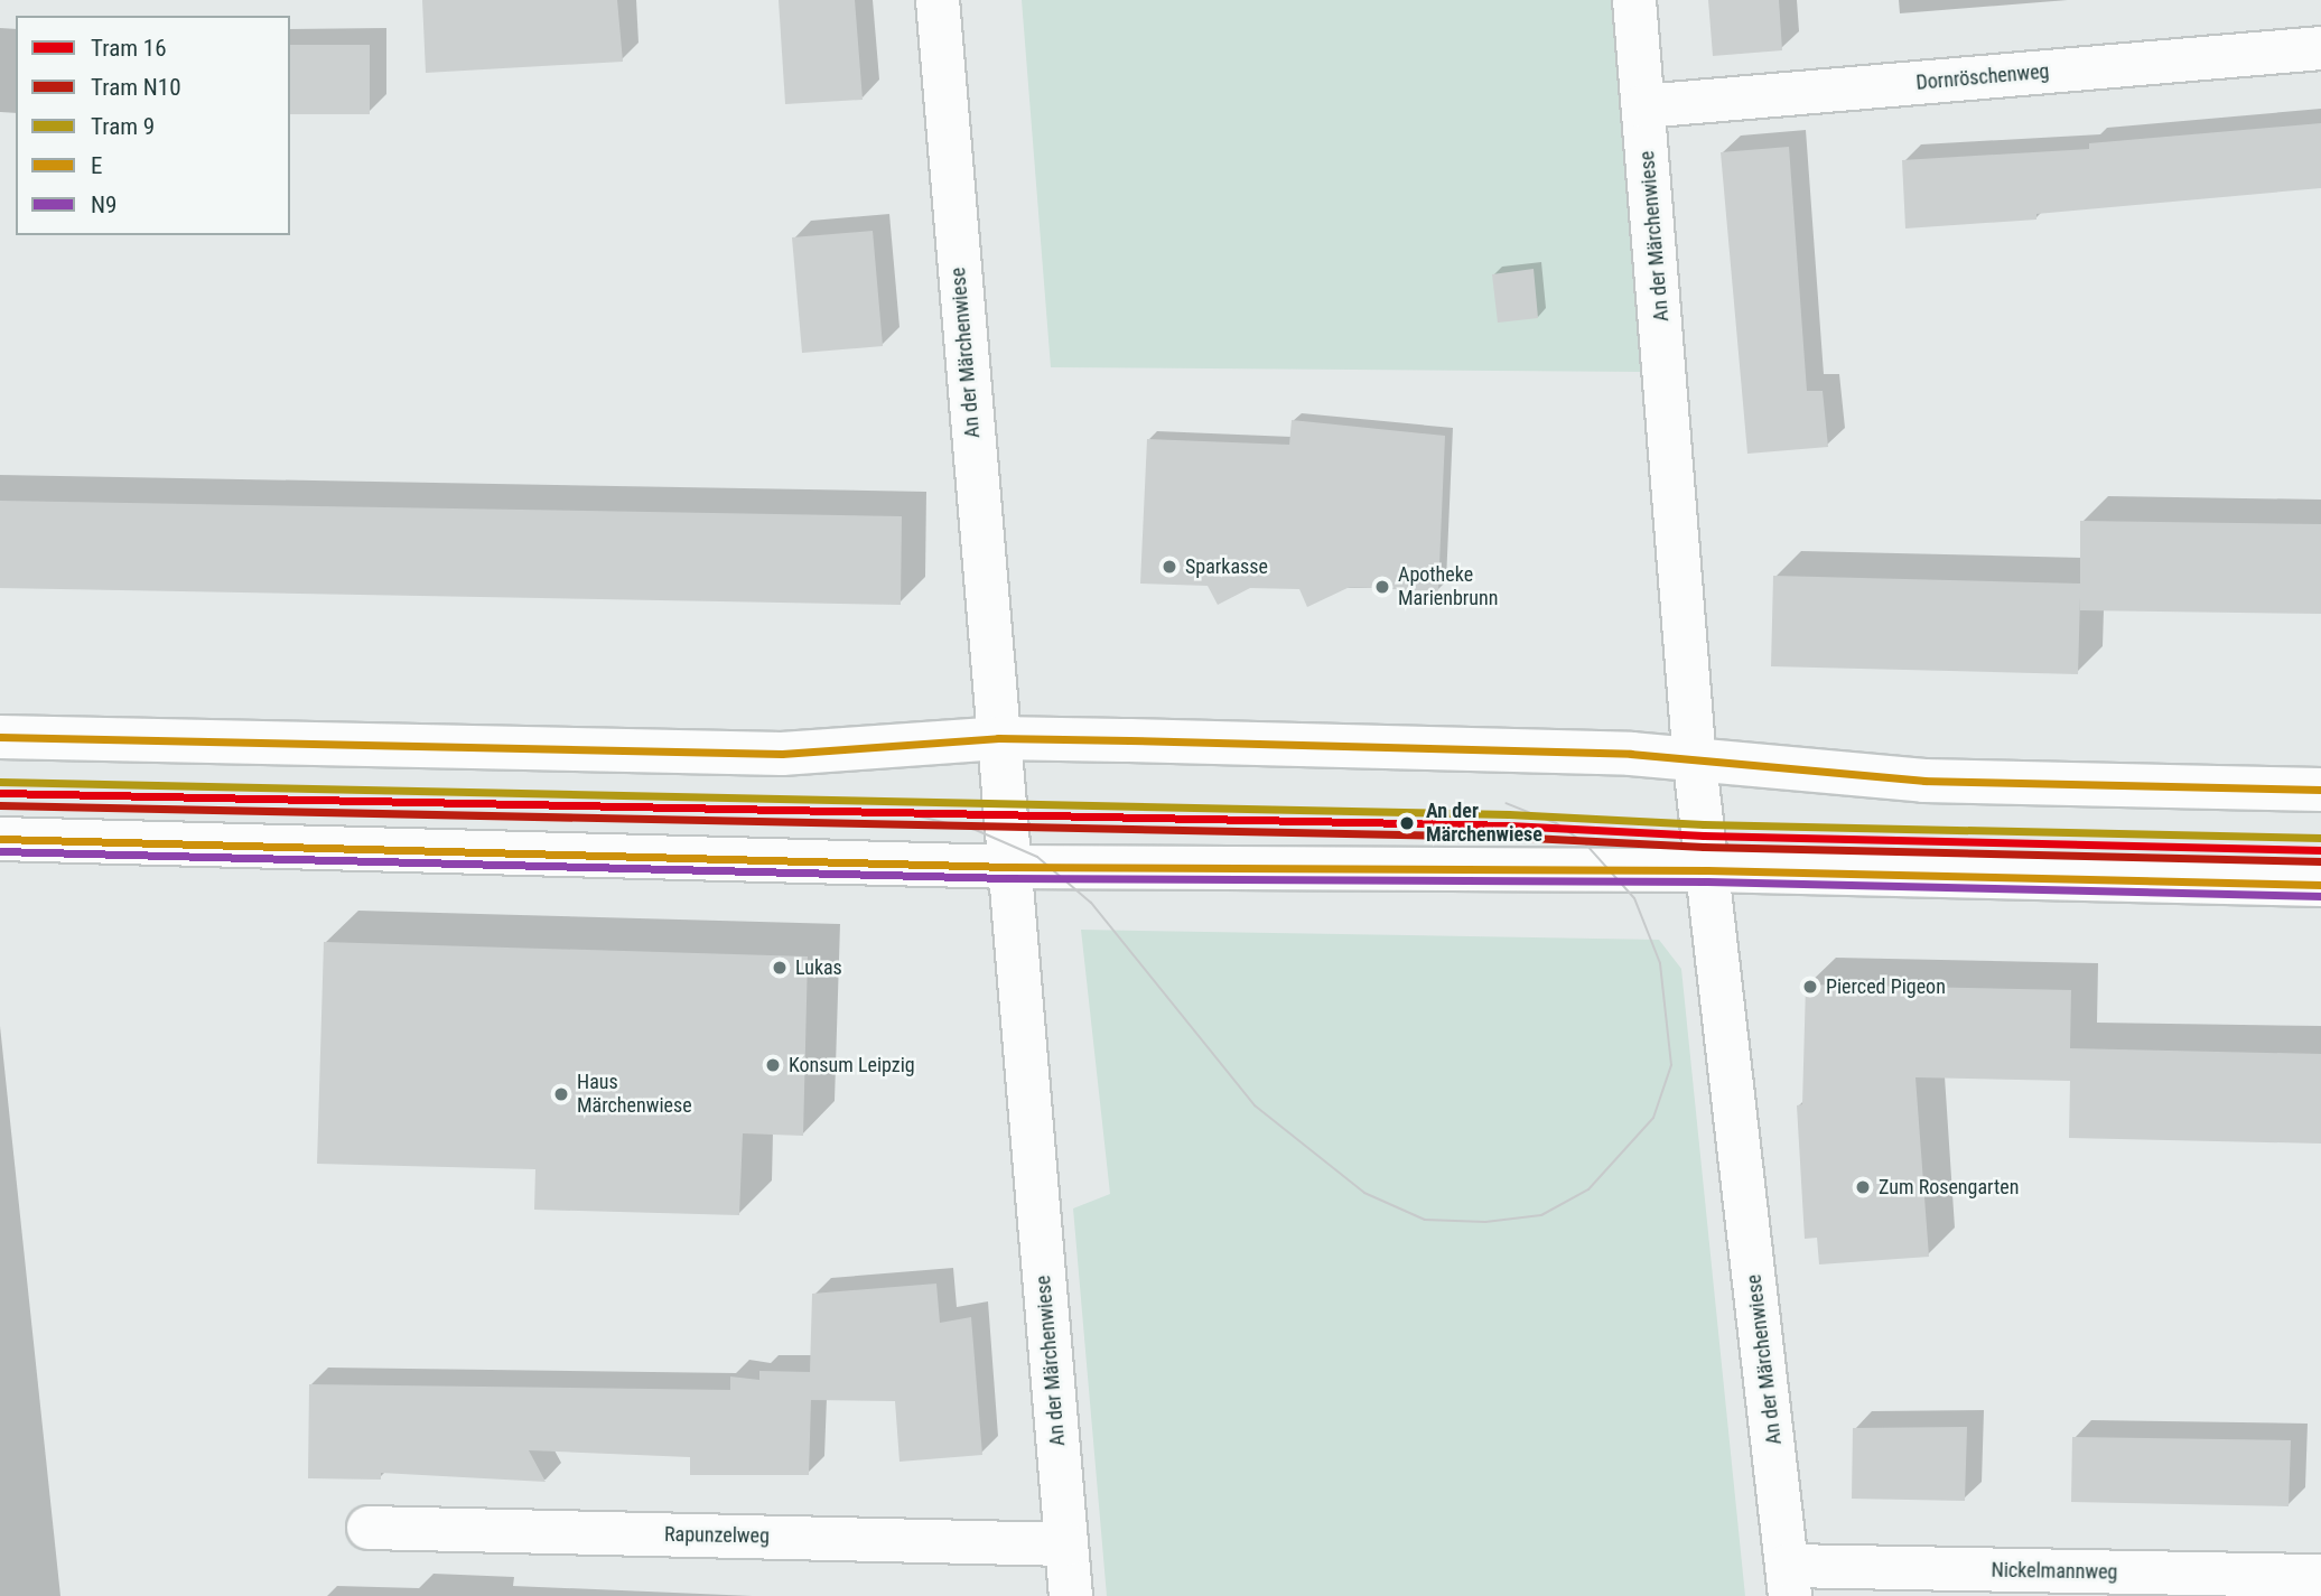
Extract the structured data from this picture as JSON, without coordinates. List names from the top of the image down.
{
  "streets": {
    "street": [
      "Dornröschenweg",
      "An der Märchenwiese",
      "Rapunzelweg",
      "Nickelmannweg"
    ]
  },
  "crossings": [
    ["Dornröschenweg", "An der Märchenwiese"],
    ["An der Märchenwiese", "Rapunzelweg"],
    ["An der Märchenwiese", "Nickelmannweg"]
  ],
  "places": [
    "Sparkasse",
    "Apotheke Marienbrunn",
    "An der Märchenwiese",
    "Lukas",
    "Pierced Pigeon",
    "Konsum Leipzig",
    "Haus Märchenwiese",
    "Zum Rosengarten"
  ],
  "lines": [
    "transit line E",
    "tram line 9",
    "tram line 16",
    "tram line N10",
    "transit line N9"
  ],
  "legend": [
    "Tram 16",
    "Tram N10",
    "Tram 9",
    "E",
    "N9"
  ]
}
